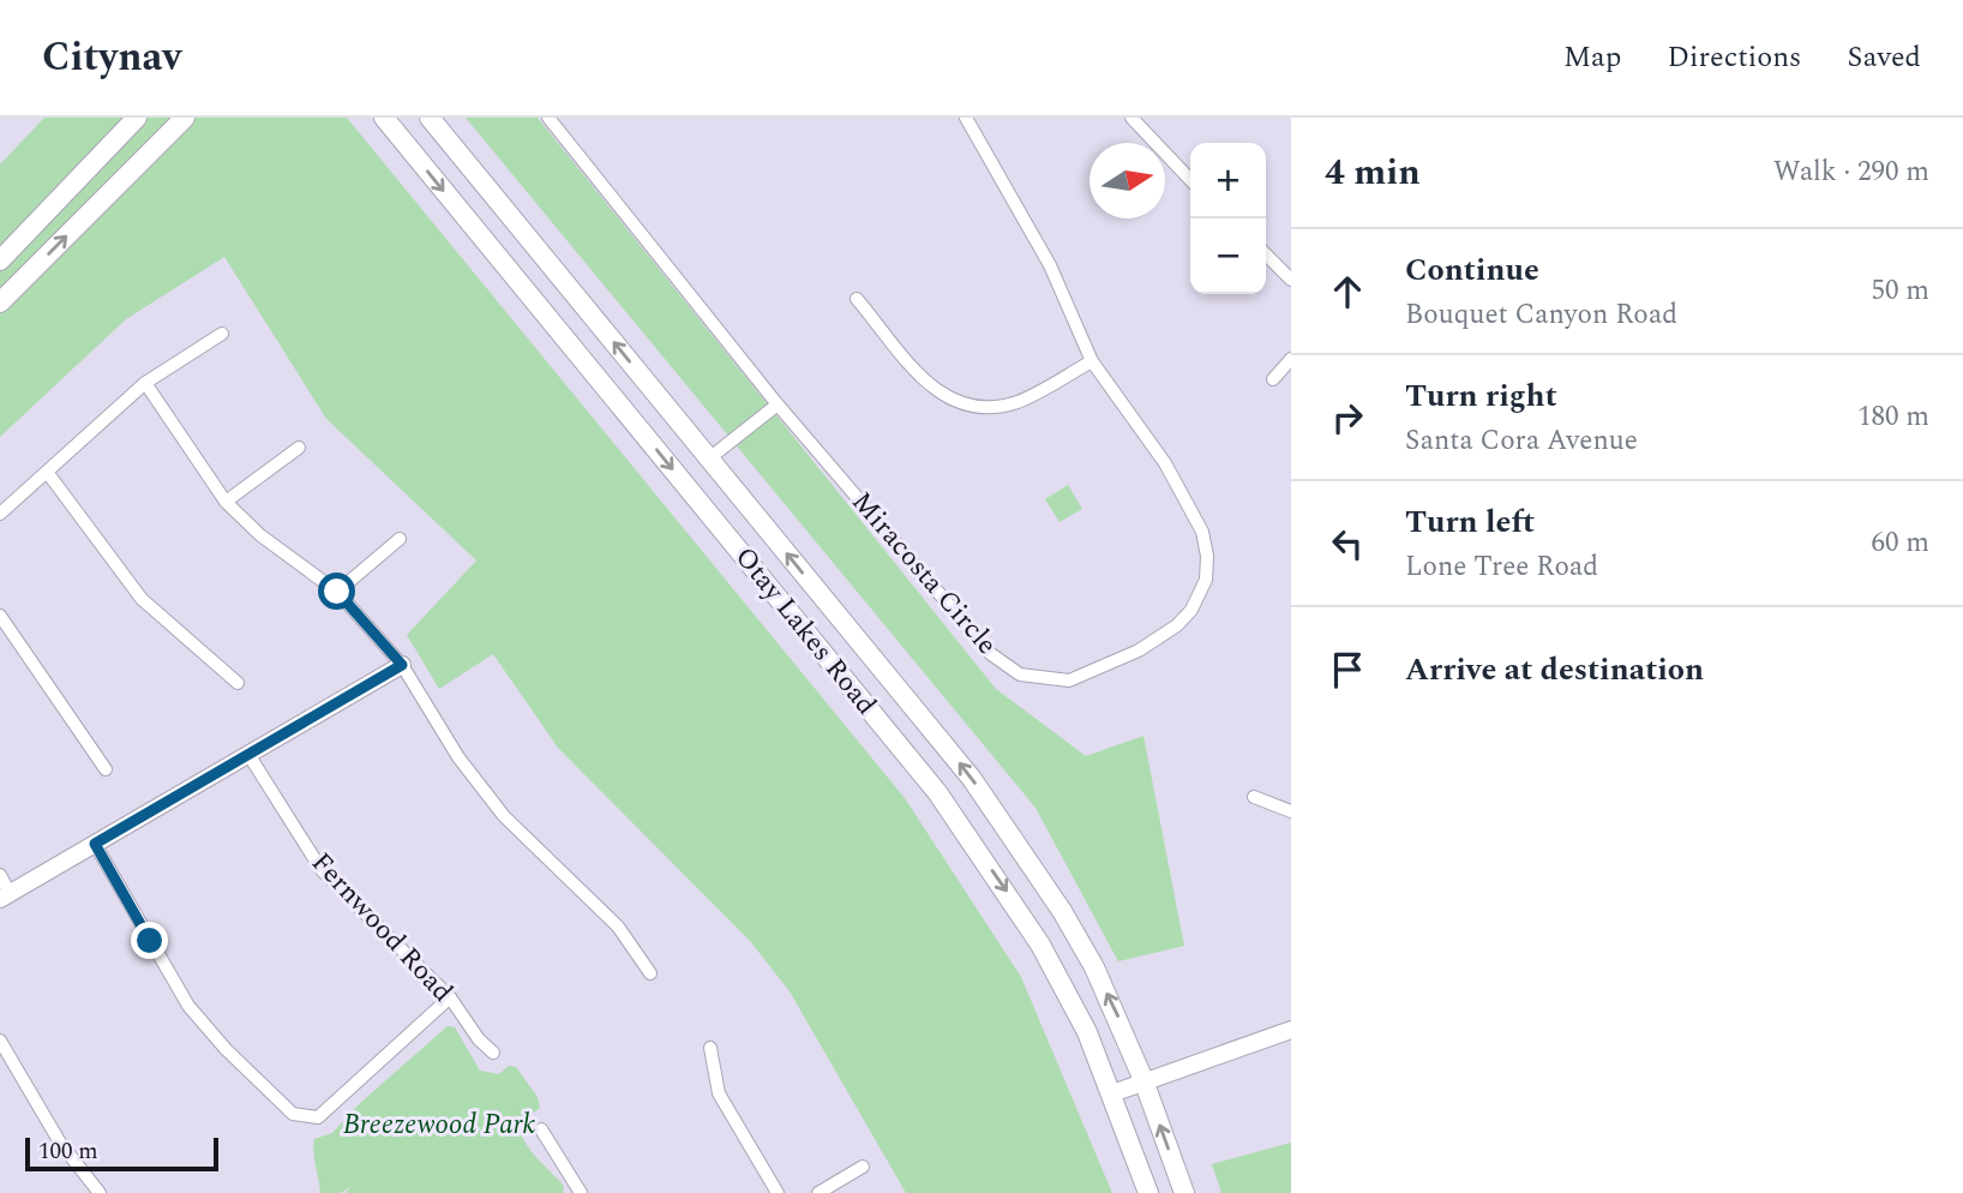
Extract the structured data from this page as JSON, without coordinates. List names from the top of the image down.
{
  "streets": {
    "main road": ["Otay Lakes Road"],
    "street": ["Miracosta Circle", "Fernwood Road"]
  },
  "parks": ["Breezewood Park"],
  "scale_bar": "100 m",
  "north": "right",
  "page": {
    "header": "Citynav",
    "nav": ["Map", "Directions", "Saved"],
    "heading": ["4 min", "Walk · 290 m"],
    "map_buttons": ["+", "−"],
    "list": [
      ["Continue", "Bouquet Canyon Road", "50 m"],
      ["Turn right", "Santa Cora Avenue", "180 m"],
      ["Turn left", "Lone Tree Road", "60 m"],
      "Arrive at destination"
    ],
    "scale": "100 m"
  }
}
